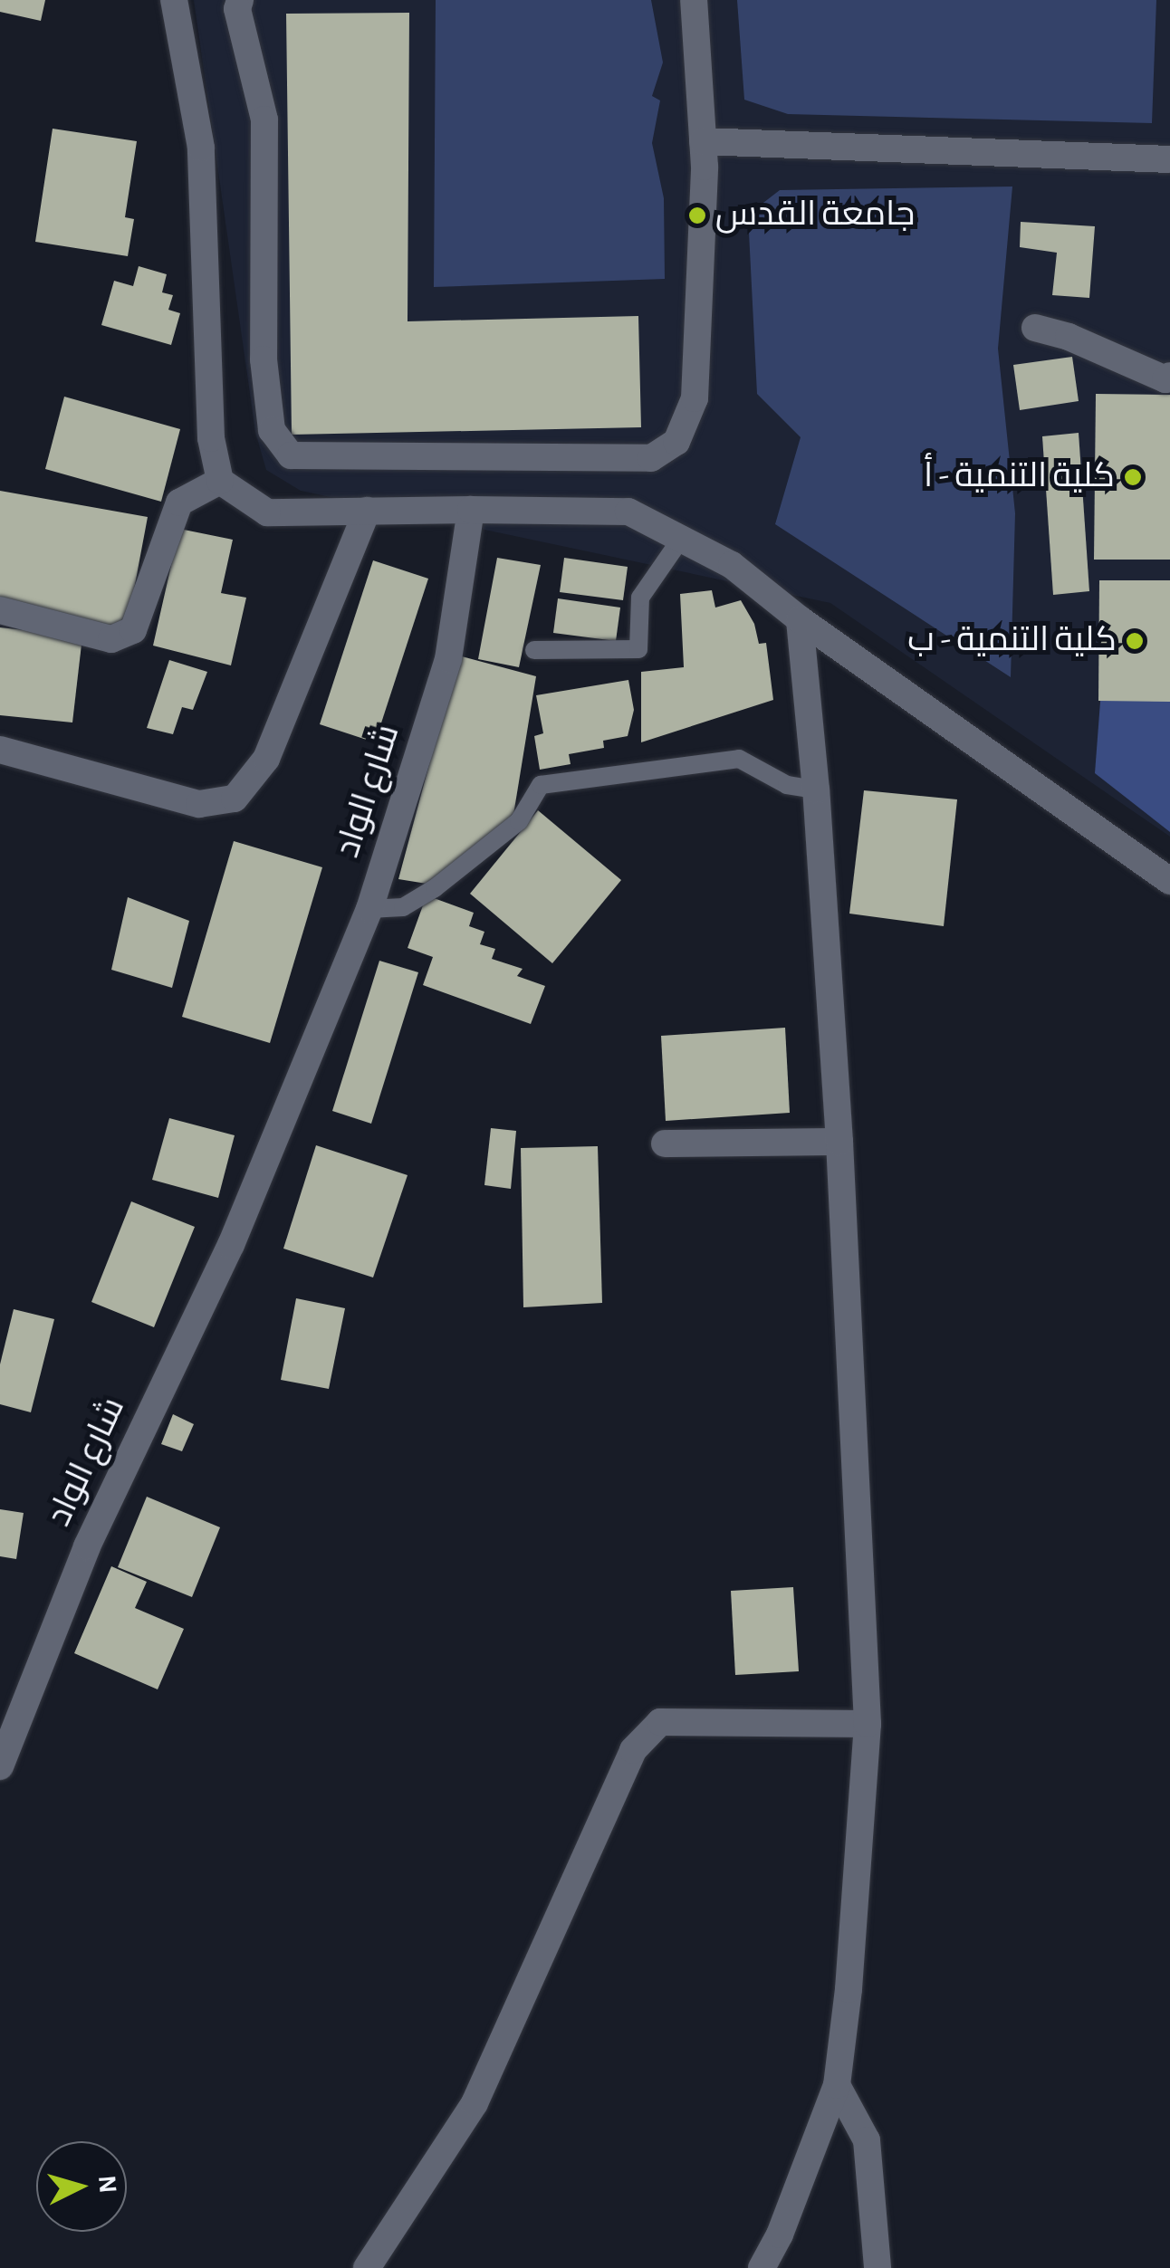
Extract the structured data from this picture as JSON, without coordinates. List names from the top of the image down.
{
  "streets": {
    "street": ["شارع الواد"]
  },
  "places": ["جامعة القدس", "كلية التنمية - أ", "كلية التنمية - ب"],
  "north": "right"
}
